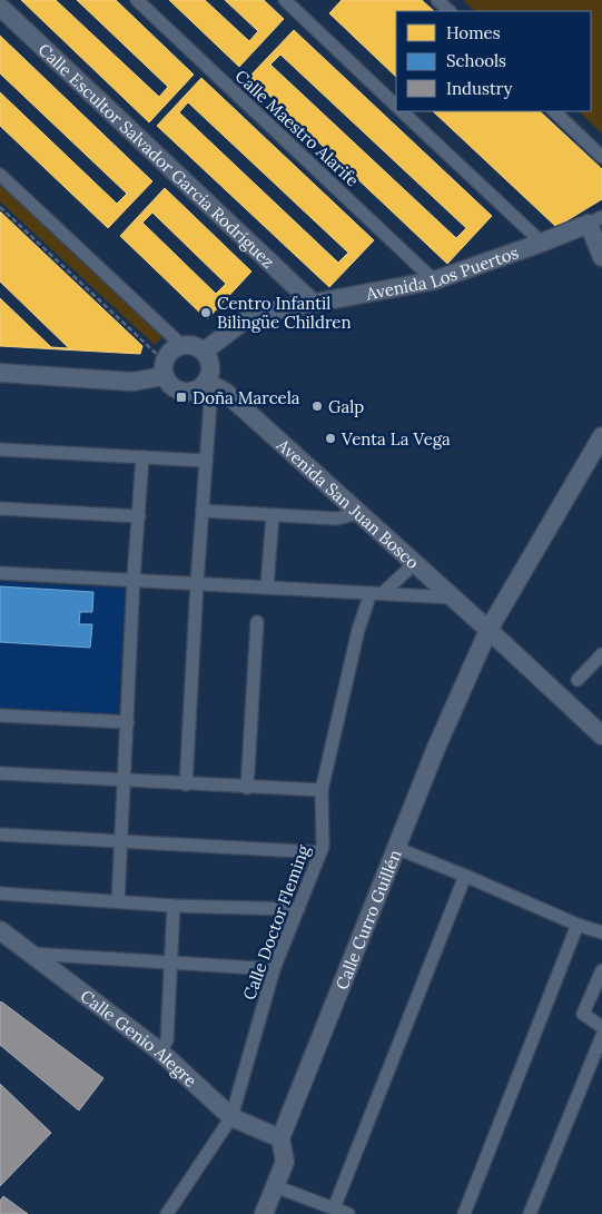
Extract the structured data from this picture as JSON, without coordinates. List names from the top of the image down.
{
  "streets": {
    "street": [
      "Calle Maestro Alarife",
      "Calle Escultor Salvador García Rodríguez",
      "Avenida Los Puertos",
      "Avenida San Juan Bosco",
      "Calle Curro Guillén",
      "Calle Doctor Fleming",
      "Calle Genio Alegre"
    ]
  },
  "crossings": [
    ["Calle Maestro Alarife", "Avenida Los Puertos"],
    ["Calle Escultor Salvador García Rodríguez", "Avenida Los Puertos"],
    ["Avenida Los Puertos", "Avenida San Juan Bosco"],
    ["Avenida San Juan Bosco", "Calle Curro Guillén"],
    ["Calle Curro Guillén", "Calle Genio Alegre"],
    ["Calle Doctor Fleming", "Calle Genio Alegre"]
  ],
  "places": {
    "other": ["Centro Infantil Bilingüe Children", "Galp", "Venta La Vega"],
    "transit": ["Doña Marcela"]
  },
  "legend": ["Homes", "Schools", "Industry"]
}
